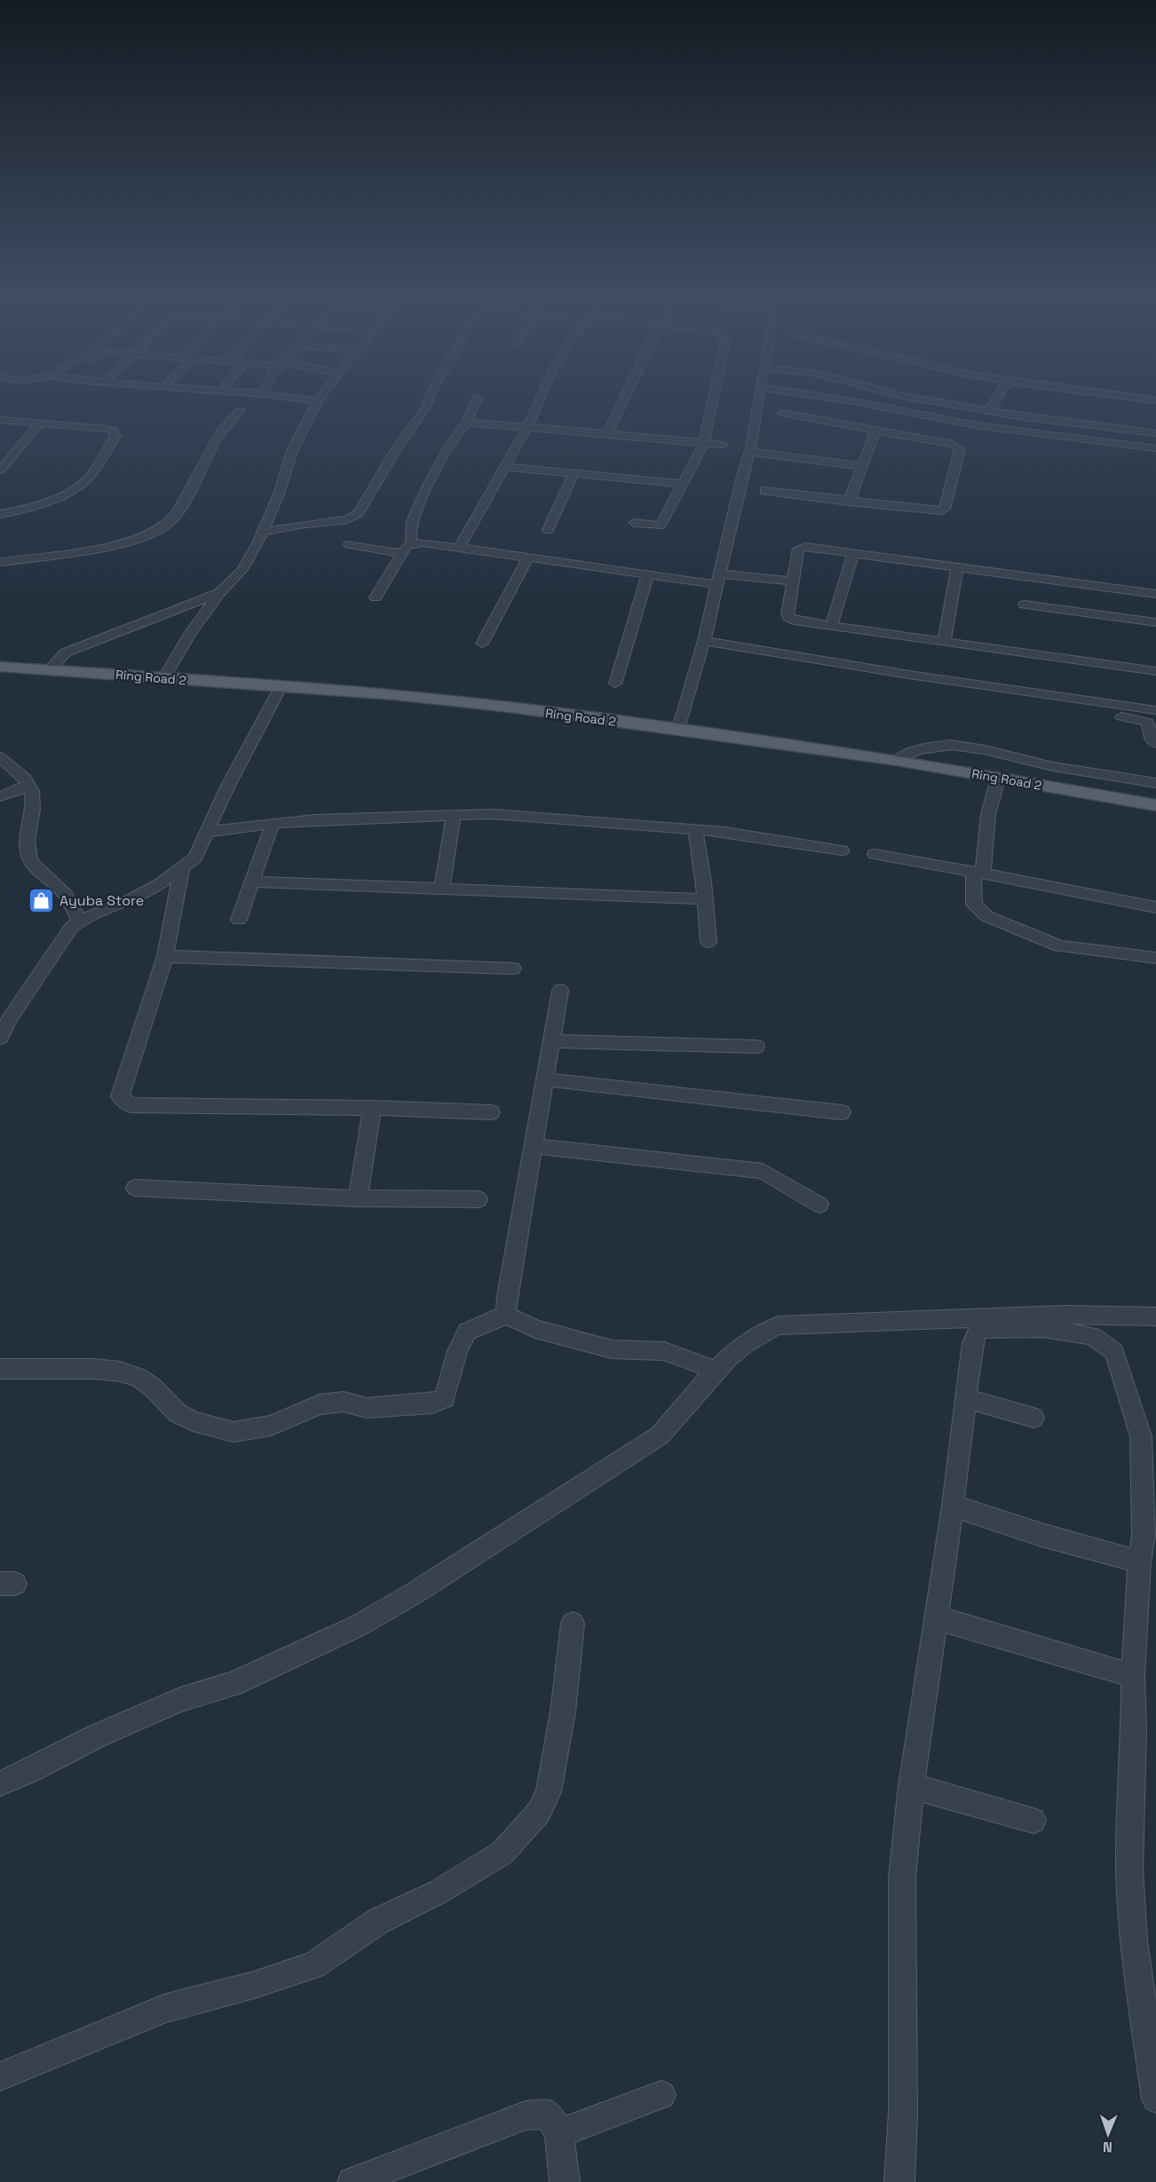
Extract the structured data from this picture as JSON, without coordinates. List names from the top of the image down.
{
  "streets": {
    "main road": ["Ring Road 2"]
  },
  "places": {
    "shop": ["Ayuba Store"]
  },
  "north": "bottom"
}
